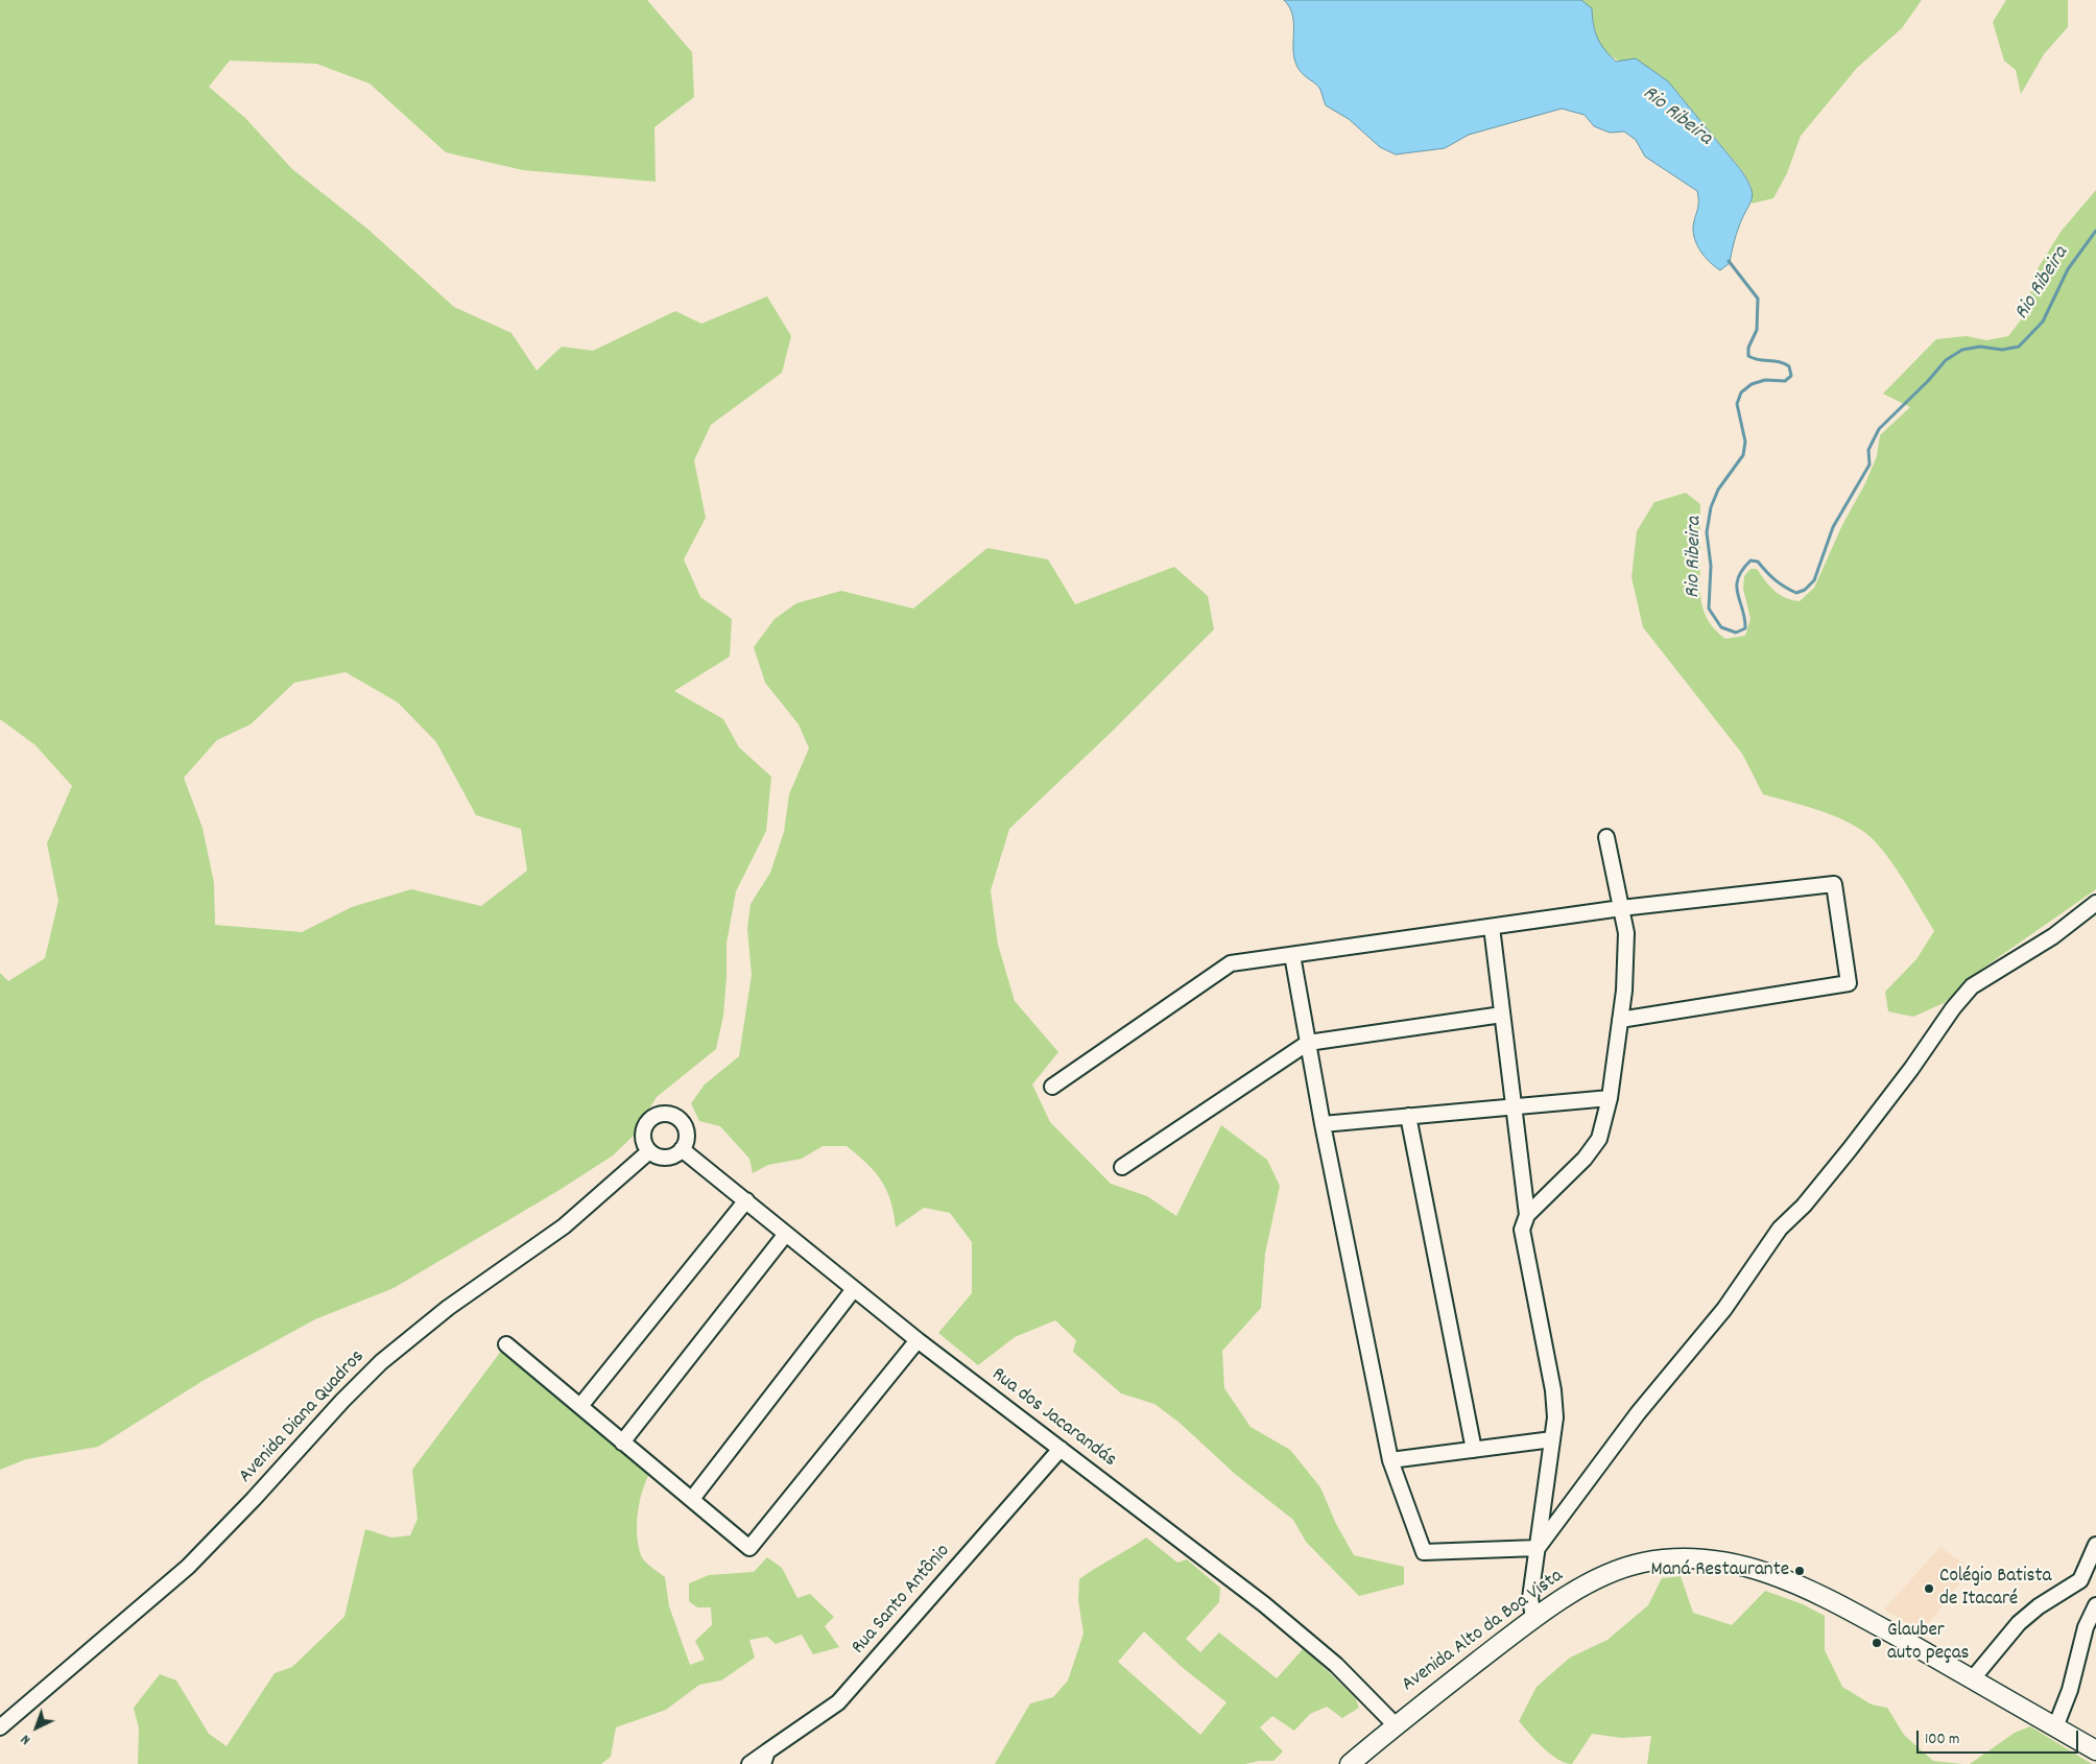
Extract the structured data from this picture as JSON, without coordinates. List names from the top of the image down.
{
  "streets": {
    "main road": ["Avenida Alto da Boa Vista"],
    "street": ["Avenida Diana Quadros", "Rua dos Jacarandás", "Rua Santo Antônio"]
  },
  "crossings": [
    ["Avenida Diana Quadros", "Rua dos Jacarandás"],
    ["Rua dos Jacarandás", "Rua Santo Antônio"],
    ["Rua dos Jacarandás", "Avenida Alto da Boa Vista"]
  ],
  "water": ["Rio Ribeira"],
  "places": ["Maná Restaurante", "Colégio Batista de Itacaré", "Glauber auto peças"],
  "scale_bar": "100 m",
  "north": "bottom left"
}
